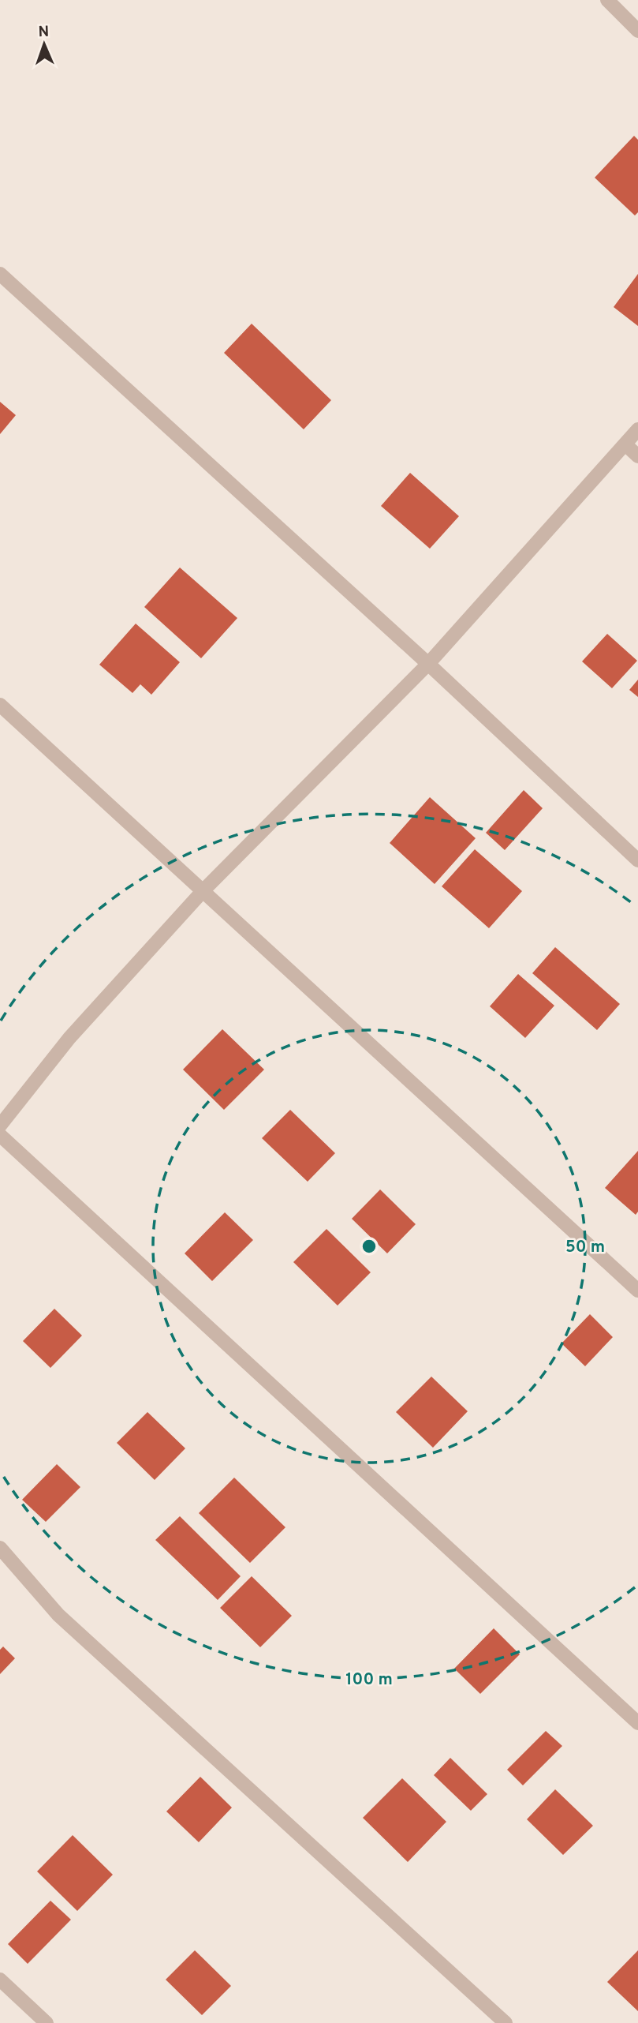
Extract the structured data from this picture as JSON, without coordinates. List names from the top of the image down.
{
  "north": "top",
  "rings": ["50 m", "100 m"]
}
